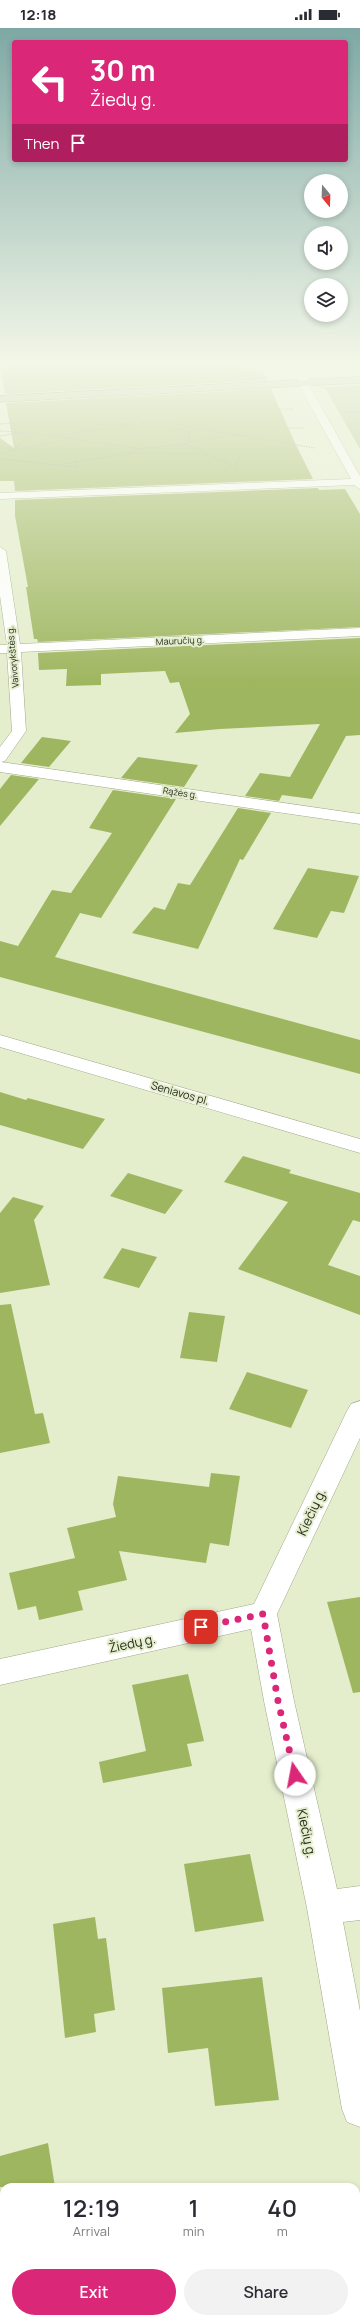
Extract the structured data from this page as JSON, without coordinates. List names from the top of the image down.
{
  "streets": {
    "street": [
      "Mauručių g.",
      "Vaivorykštės g.",
      "Rąžės g.",
      "Seniavos pl.",
      "Kiečių g.",
      "Žiedų g."
    ]
  },
  "crossings": [
    ["Mauručių g.", "Vaivorykštės g."],
    ["Kiečių g.", "Žiedų g."]
  ],
  "north": "bottom",
  "page": {
    "status": "12:18",
    "turn": ["30 m", "Žiedų g."],
    "then": "Then",
    "eta": [
      "12:19",
      "Arrival",
      "1",
      "min",
      "40",
      "m"
    ],
    "buttons": ["Exit", "Share"]
  }
}
